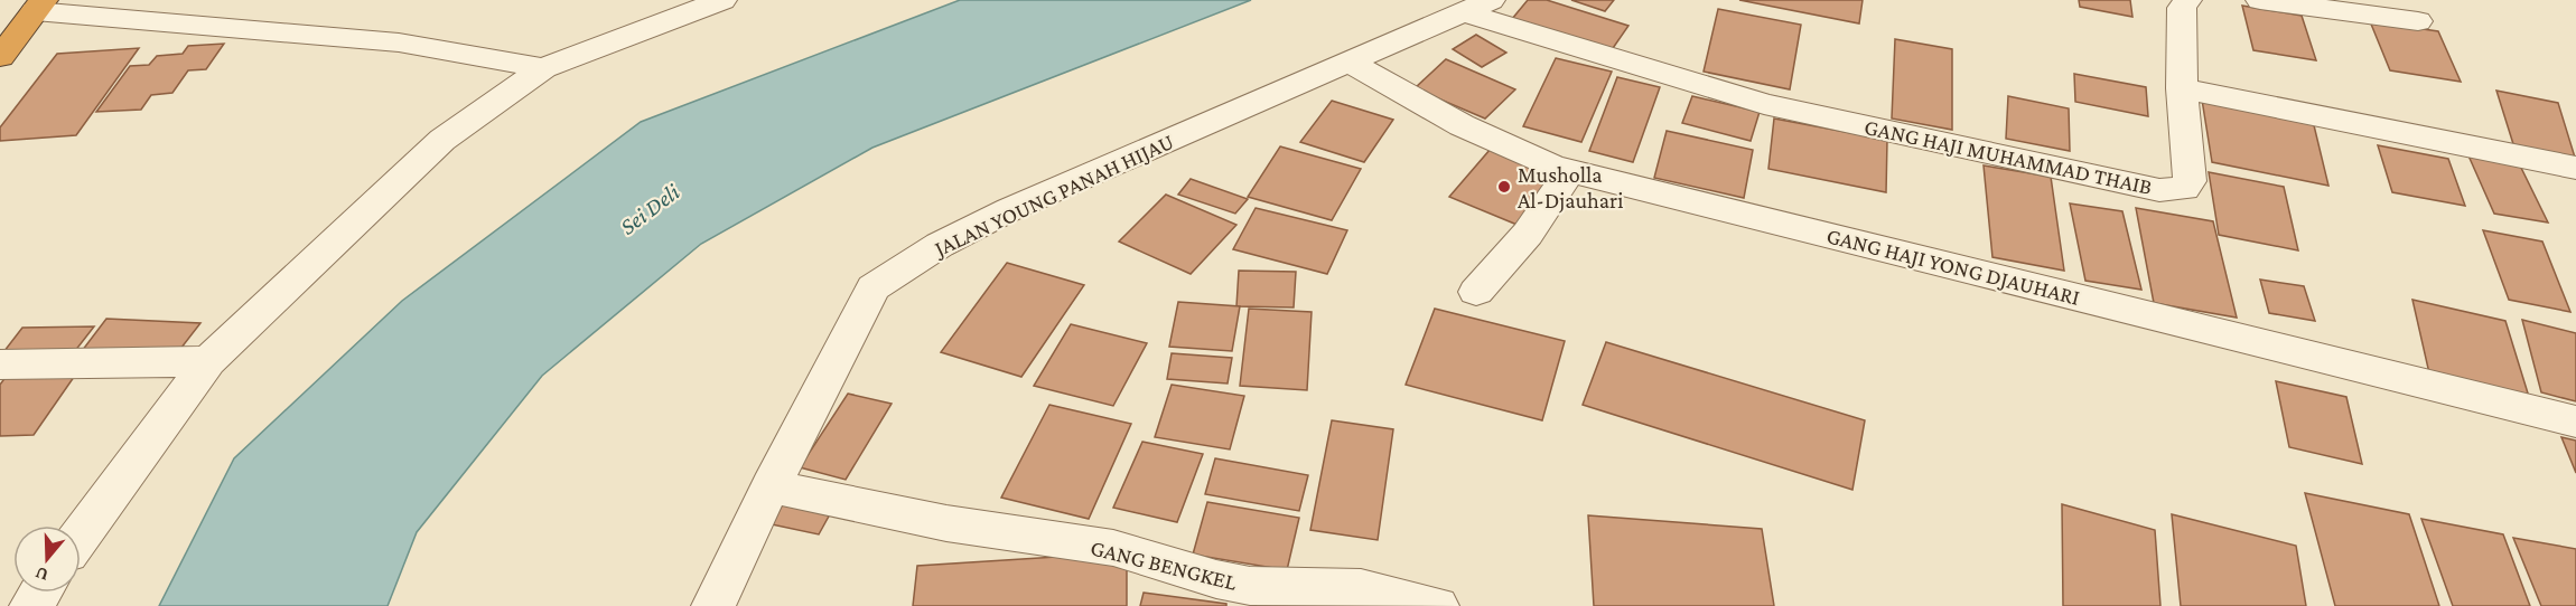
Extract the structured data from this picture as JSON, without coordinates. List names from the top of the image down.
{
  "streets": {
    "street": [
      "GANG HAJI MUHAMMAD THAIB",
      "JALAN YOUNG PANAH HIJAU",
      "GANG HAJI YONG DJAUHARI",
      "GANG BENGKEL"
    ]
  },
  "crossings": [
    ["GANG HAJI MUHAMMAD THAIB", "JALAN YOUNG PANAH HIJAU"],
    ["JALAN YOUNG PANAH HIJAU", "GANG HAJI YONG DJAUHARI"],
    ["JALAN YOUNG PANAH HIJAU", "GANG BENGKEL"]
  ],
  "water": ["Sei Deli"],
  "places": ["Musholla Al-Djauhari"],
  "north": "bottom"
}
